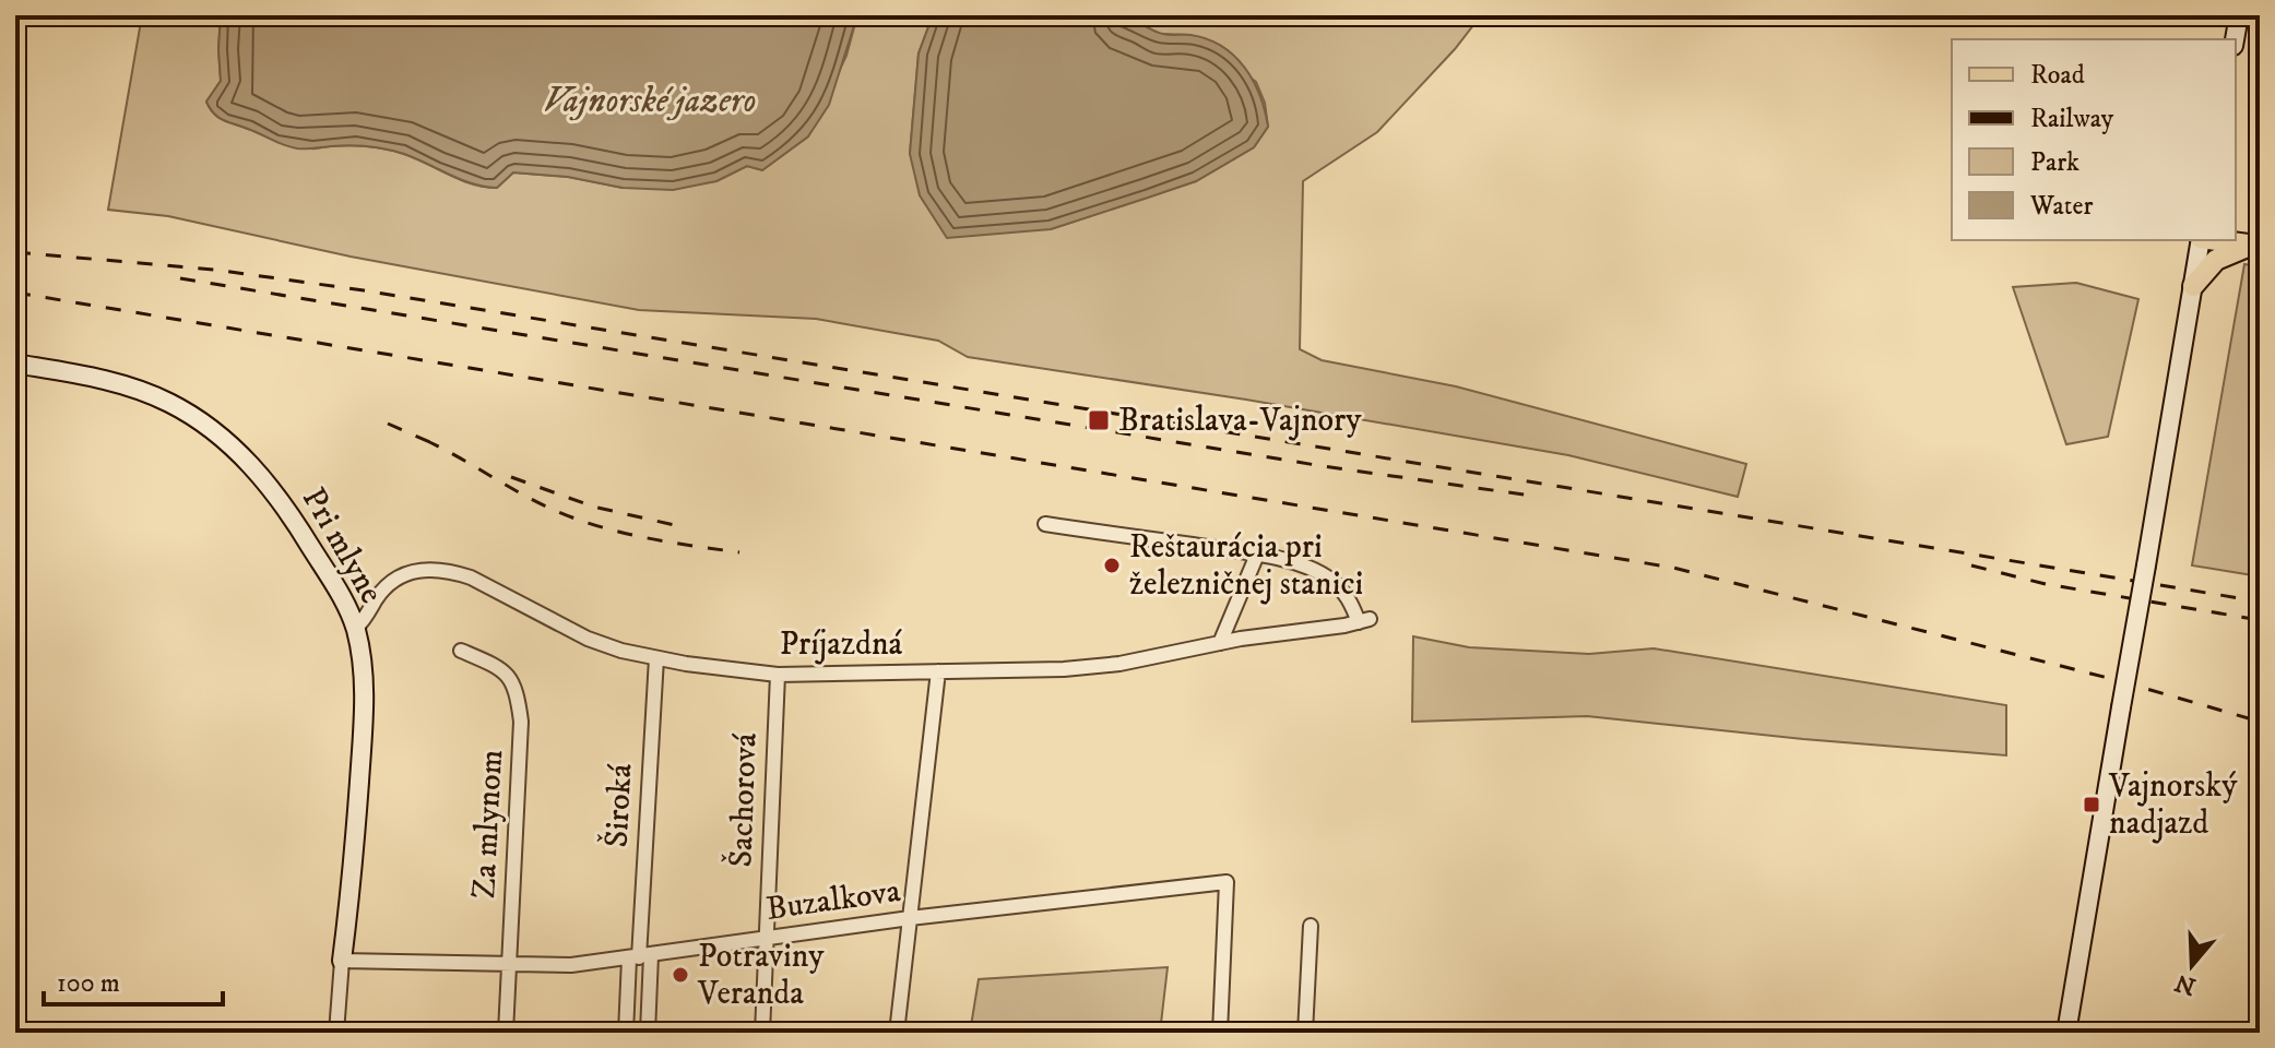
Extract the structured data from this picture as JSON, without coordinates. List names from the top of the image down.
{
  "streets": {
    "main road": ["Pri mlyne"],
    "street": [
      "Príjazdná",
      "Šachorová",
      "Široká",
      "Za mlynom",
      "Buzalkova"
    ]
  },
  "crossings": [
    ["Pri mlyne", "Príjazdná"],
    ["Pri mlyne", "Buzalkova"],
    ["Príjazdná", "Šachorová"],
    ["Príjazdná", "Široká"],
    ["Šachorová", "Buzalkova"],
    ["Široká", "Buzalkova"],
    ["Za mlynom", "Buzalkova"]
  ],
  "water": ["Vajnorské jazero"],
  "places": {
    "transit": ["Bratislava-Vajnory", "Vajnorský nadjazd"],
    "other": ["Reštaurácia pri železničnej stanici", "Potraviny Veranda"]
  },
  "legend": [
    "Road",
    "Railway",
    "Park",
    "Water"
  ],
  "scale_bar": "100 m",
  "north": "bottom"
}
